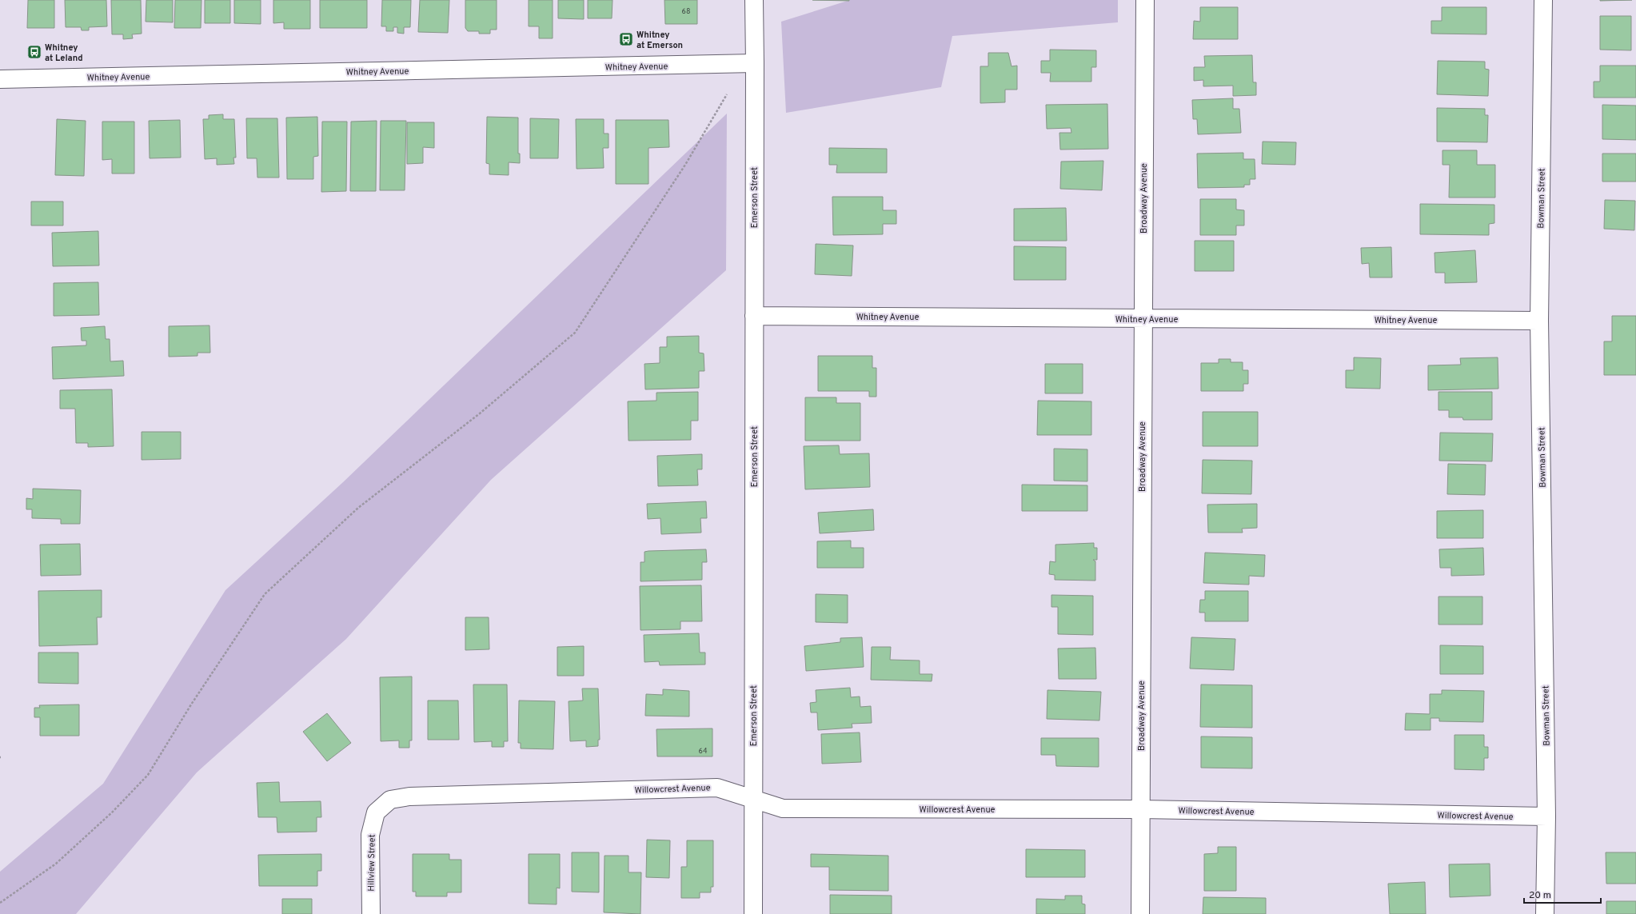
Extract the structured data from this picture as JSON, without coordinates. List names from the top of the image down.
{
  "streets": {
    "street": [
      "Whitney Avenue",
      "Emerson Street",
      "Broadway Avenue",
      "Bowman Street",
      "Willowcrest Avenue",
      "Hillview Street"
    ]
  },
  "crossings": [
    ["Whitney Avenue", "Emerson Street"],
    ["Whitney Avenue", "Broadway Avenue"],
    ["Whitney Avenue", "Bowman Street"],
    ["Emerson Street", "Willowcrest Avenue"],
    ["Broadway Avenue", "Willowcrest Avenue"],
    ["Bowman Street", "Willowcrest Avenue"],
    ["Willowcrest Avenue", "Hillview Street"]
  ],
  "places": {
    "bus stop": ["Whitney at Emerson", "Whitney at Leland"]
  },
  "house_numbers": ["68", "64"],
  "scale_bar": "20 m"
}
